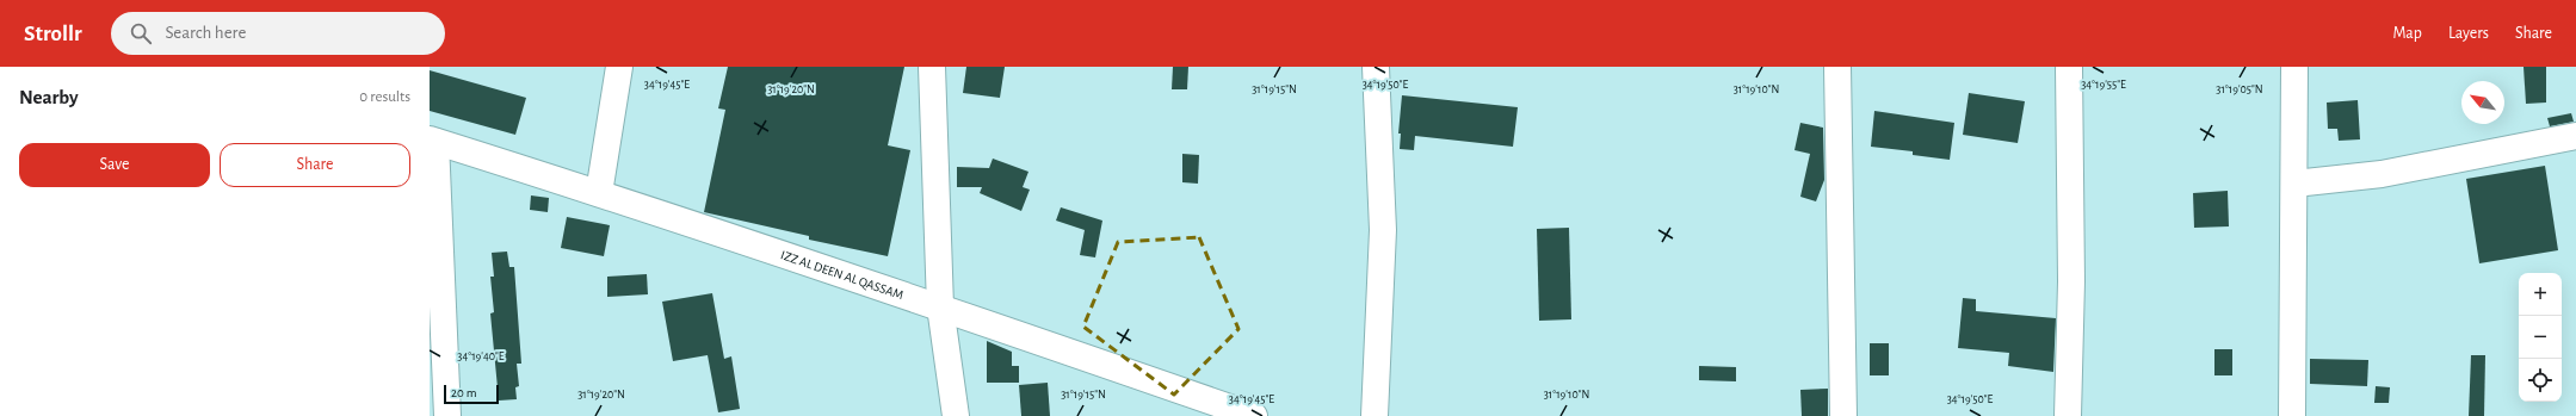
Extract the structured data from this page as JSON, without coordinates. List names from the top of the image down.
{
  "streets": {
    "street": ["IZZ AL DEEN AL QASSAM"]
  },
  "scale_bar": "20 m",
  "north": "top left",
  "page": {
    "header": "Strollr",
    "search": "Search here",
    "nav": ["Map", "Layers", "Share"],
    "heading": ["Nearby", "0 results"],
    "buttons": ["Save", "Share"],
    "map_buttons": ["+", "−"],
    "scale": "20 m"
  },
  "coordinates": [
    "34°19'45\"E",
    "34°19'55\"E",
    "34°19'50\"E",
    "31°19'20\"N",
    "31°19'15\"N",
    "31°19'10\"N",
    "31°19'05\"N",
    "34°19'40\"E"
  ]
}
